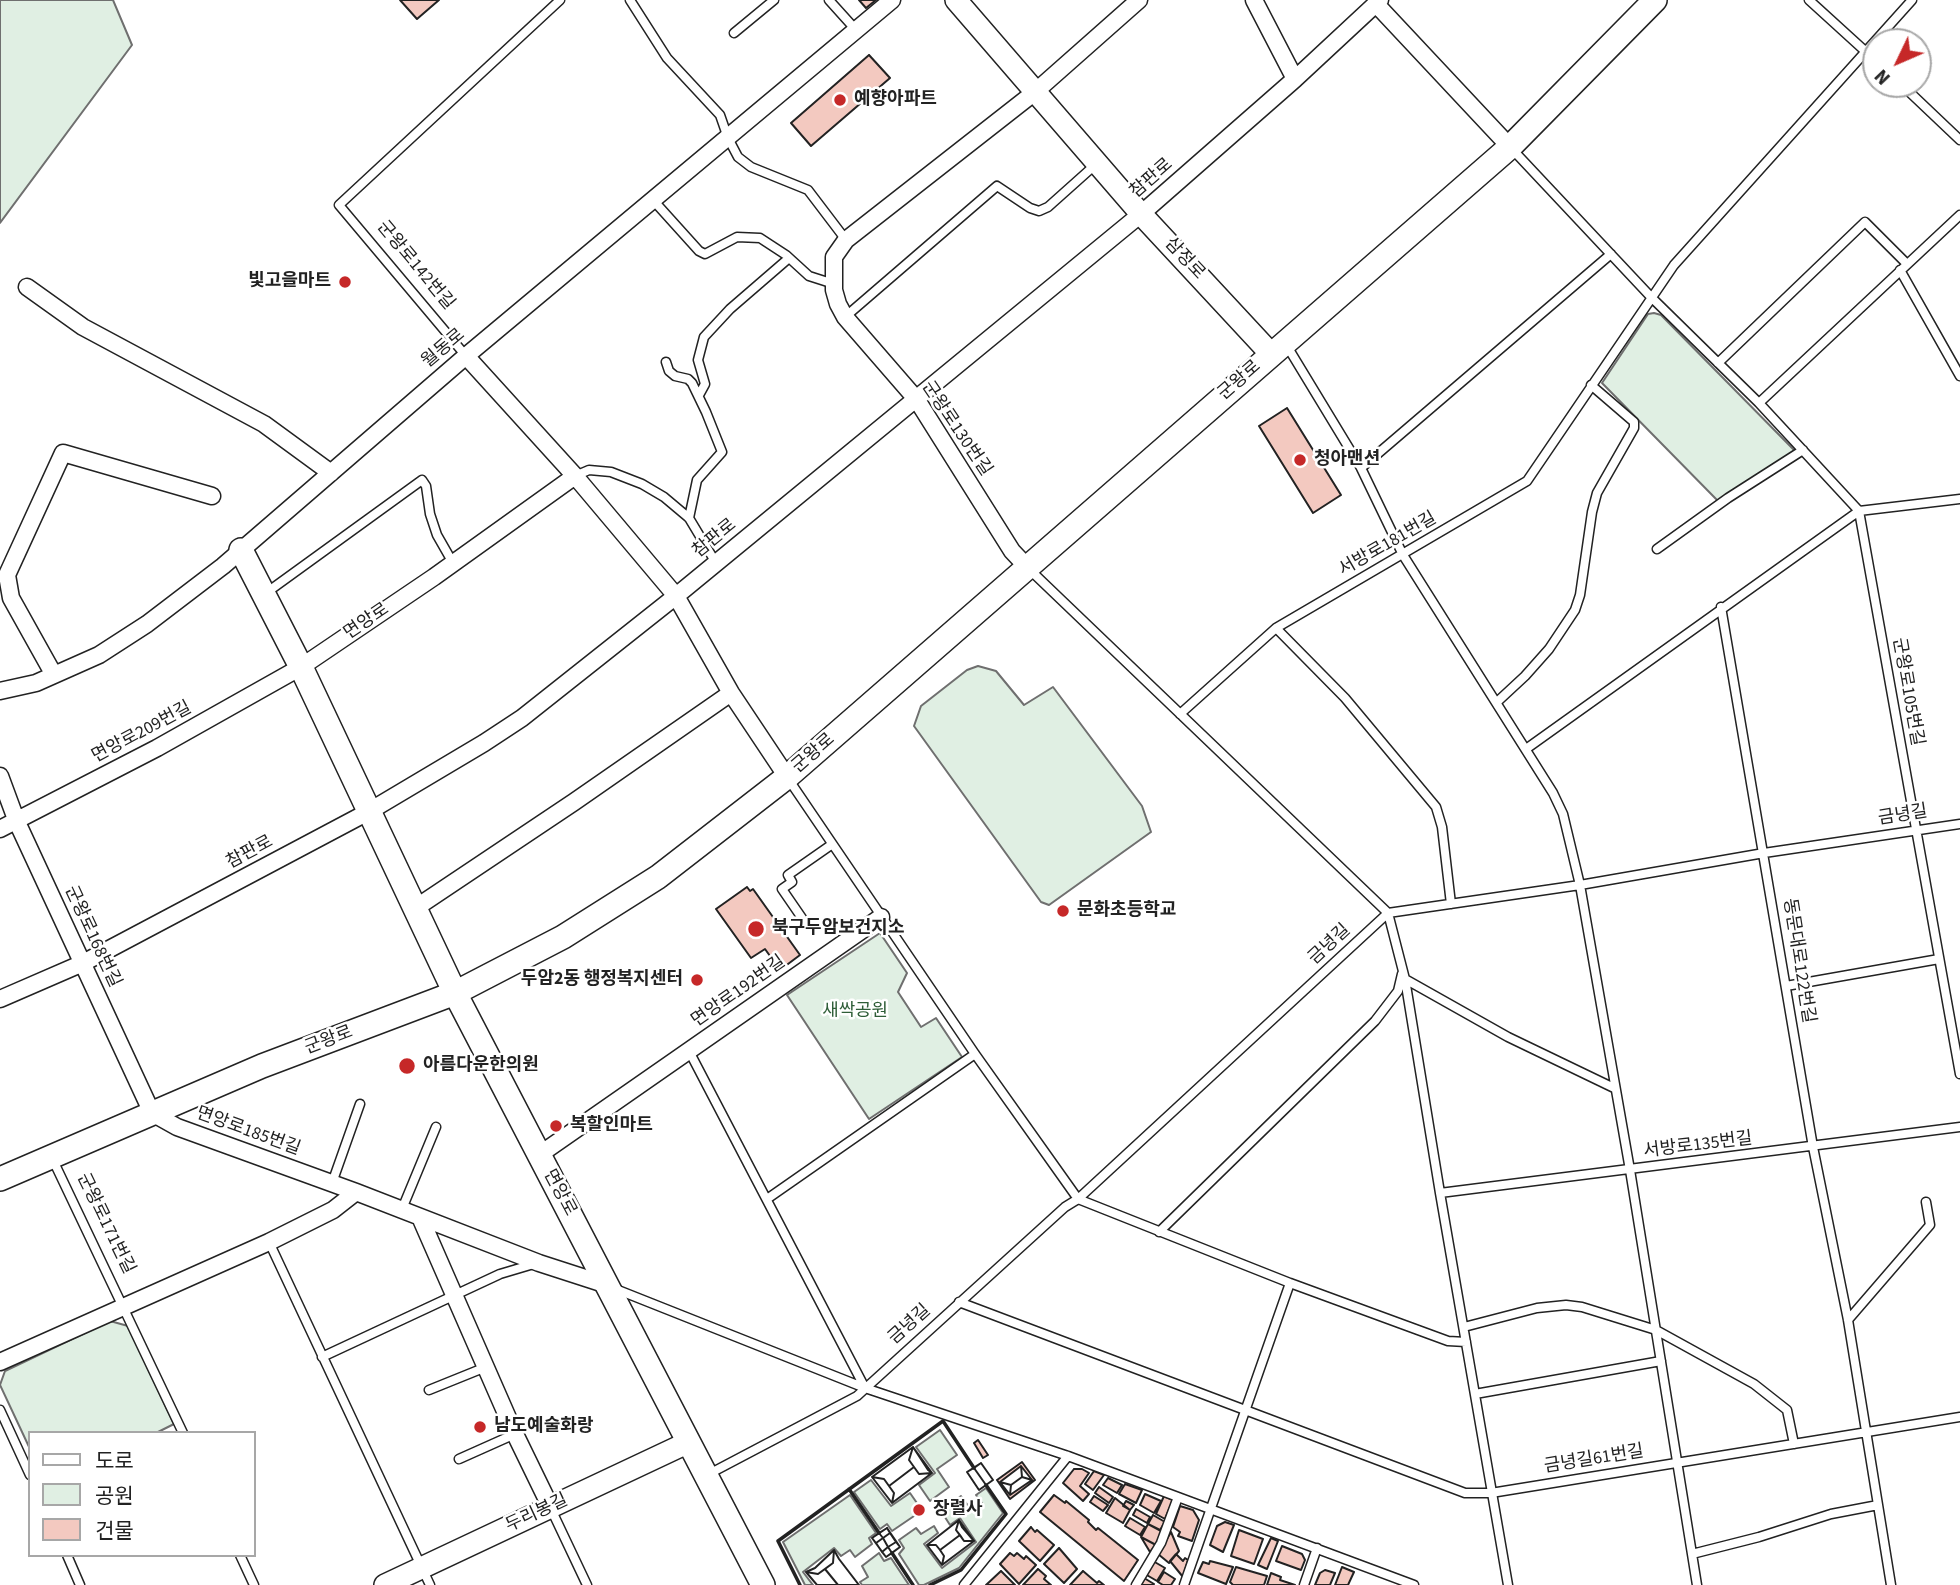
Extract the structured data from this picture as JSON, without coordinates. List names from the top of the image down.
{
  "streets": {
    "main road": ["군왕로", "면앙로"],
    "street": [
      "참판로",
      "삼정로",
      "군왕로142번길",
      "월동로",
      "군왕로130번길",
      "면앙로209번길",
      "군왕로168번길",
      "면앙로192번길",
      "면앙로185번길",
      "두리봉길"
    ],
    "lane": [
      "서방로181번길",
      "군왕로105번길",
      "금녕길",
      "동문대로122번길",
      "서방로135번길",
      "군왕로171번길",
      "금녕길61번길"
    ]
  },
  "crossings": [
    ["참판로", "삼정로"],
    ["참판로", "군왕로142번길"],
    ["참판로", "군왕로130번길"],
    ["참판로", "면앙로"],
    ["참판로", "군왕로168번길"],
    ["삼정로", "군왕로"],
    ["군왕로142번길", "월동로"],
    ["군왕로142번길", "군왕로"],
    ["월동로", "면앙로"],
    ["군왕로", "군왕로130번길"],
    ["군왕로", "면앙로"],
    ["군왕로", "군왕로168번길"],
    ["군왕로", "면앙로185번길"],
    ["군왕로", "군왕로171번길"],
    ["면앙로", "면앙로209번길"],
    ["면앙로", "면앙로192번길"],
    ["면앙로", "면앙로185번길"],
    ["면앙로", "두리봉길"],
    ["군왕로105번길", "금녕길"],
    ["면앙로209번길", "군왕로168번길"],
    ["금녕길", "동문대로122번길"],
    ["금녕길", "면앙로192번길"],
    ["금녕길", "금녕길61번길"],
    ["군왕로168번길", "면앙로185번길"],
    ["동문대로122번길", "서방로135번길"],
    ["동문대로122번길", "금녕길61번길"]
  ],
  "parks": ["새싹공원"],
  "places": [
    "예향아파트",
    "빛고을마트",
    "청아맨션",
    "문화초등학교",
    "북구두암보건지소",
    "두암2동 행정복지센터",
    "아름다운한의원",
    "복할인마트",
    "남도예술화랑",
    "장렬사"
  ],
  "legend": ["도로", "공원", "건물"],
  "north": "bottom left"
}
